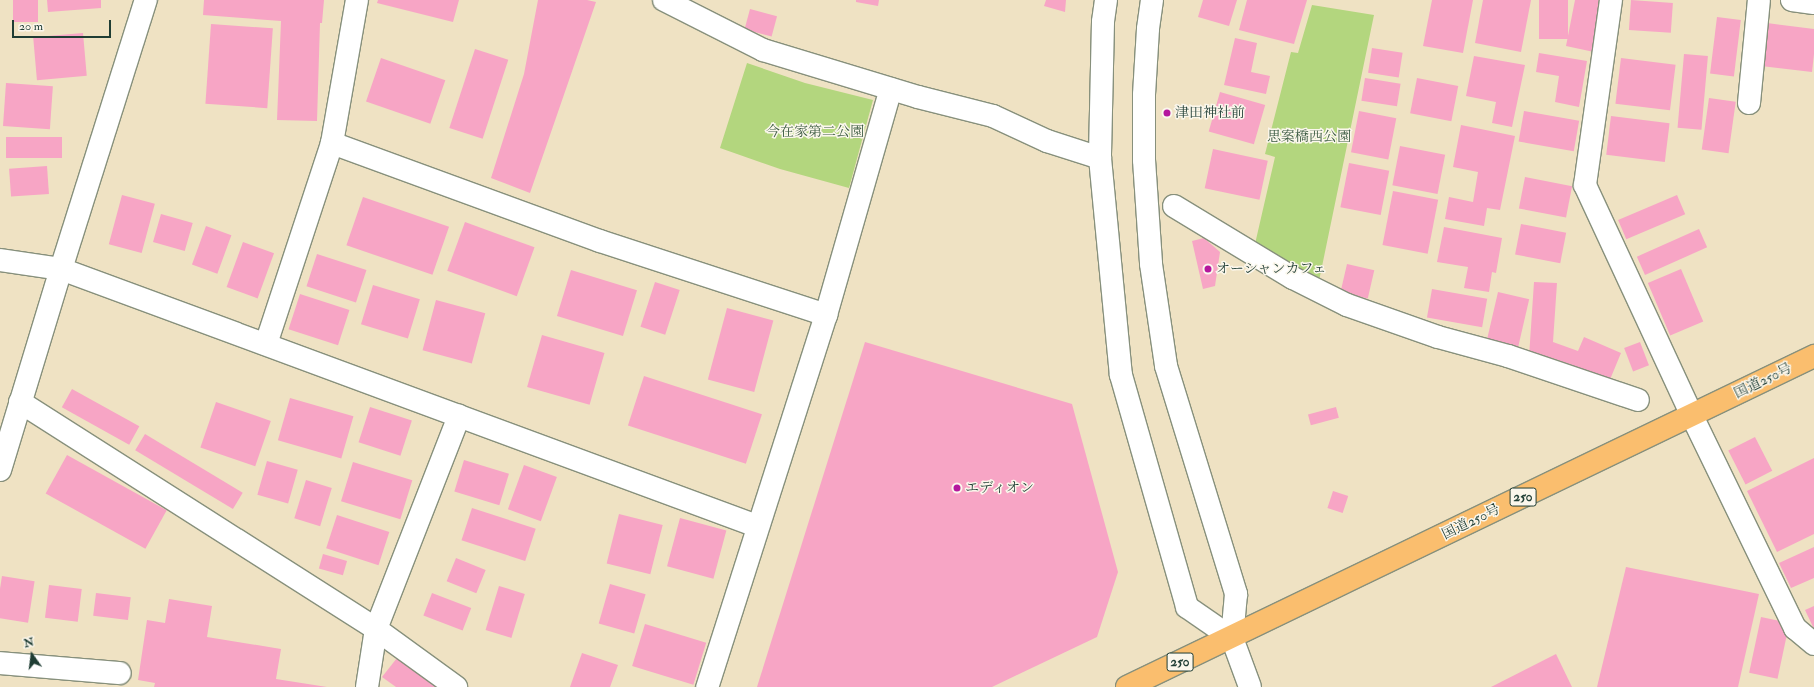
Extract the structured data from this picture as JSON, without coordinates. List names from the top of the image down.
{
  "streets": {
    "highway": ["国道250号", "250"]
  },
  "parks": ["今在家第二公園", "思案橋西公園"],
  "places": ["津田神社前", "オーシャンカフェ", "エディオン"],
  "scale_bar": "20 m",
  "north": "top"
}
